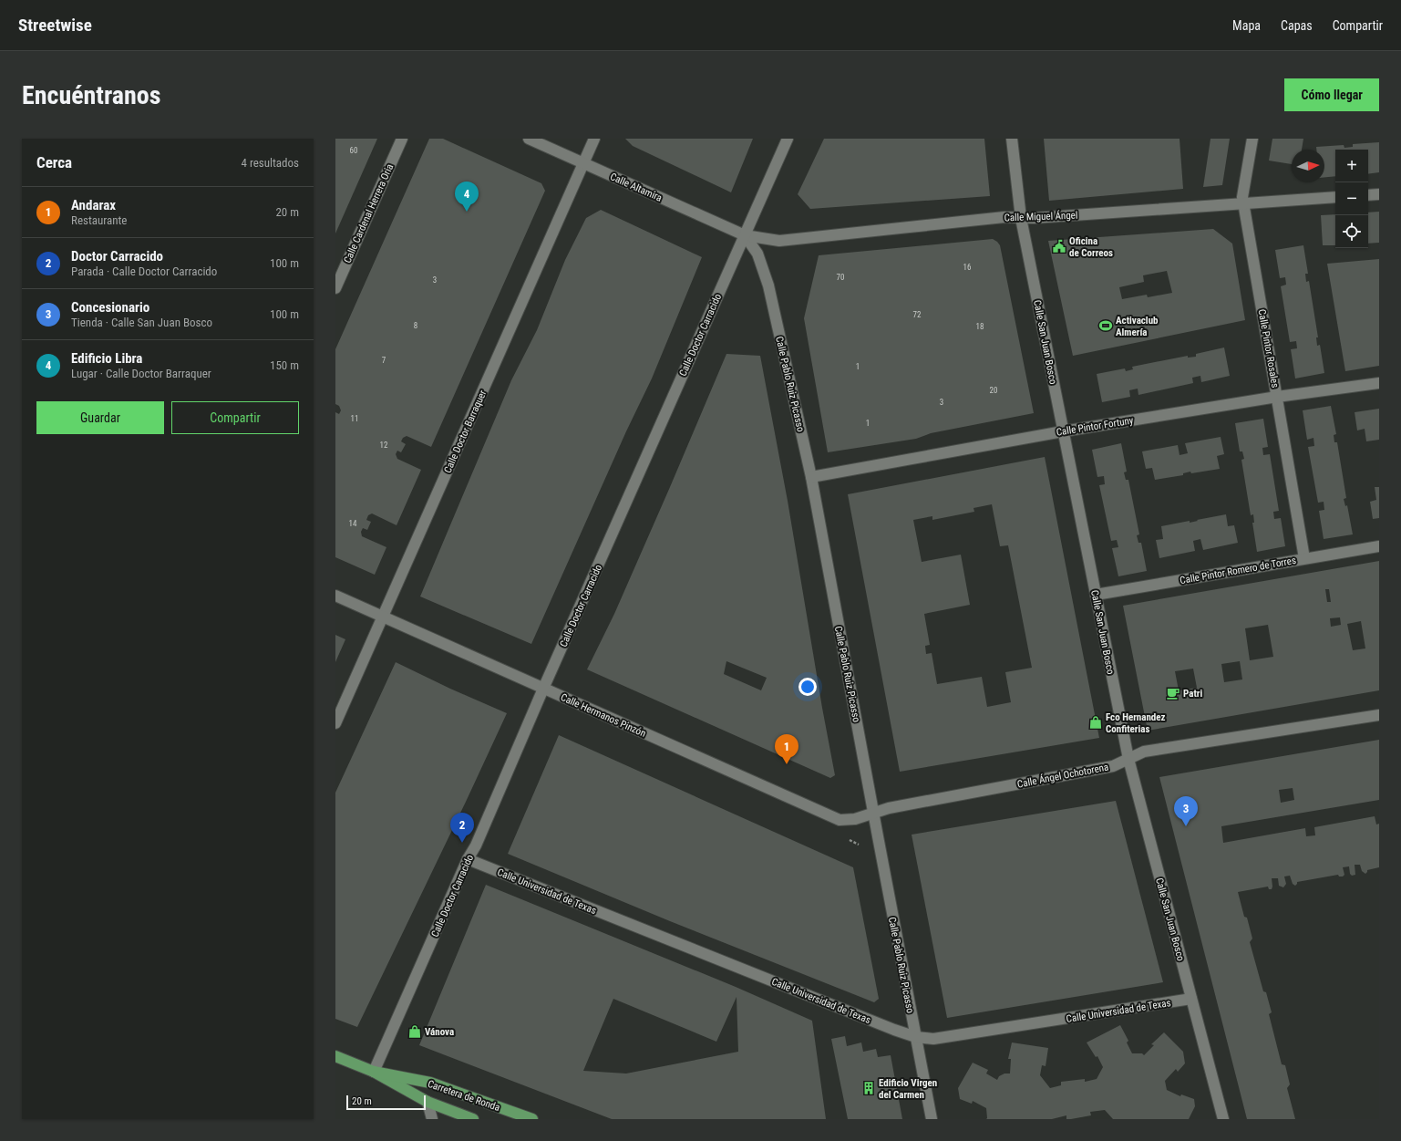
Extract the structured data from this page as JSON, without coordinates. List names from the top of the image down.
{
  "streets": {
    "main road": ["Carretera de Ronda"],
    "street": [
      "Calle Altamira",
      "Calle Cardenal Herrera Oria",
      "Calle Miguel Ángel",
      "Calle Doctor Carracido",
      "Calle San Juan Bosco",
      "Calle Pintor Rosales",
      "Calle Pablo Ruiz Picasso",
      "Calle Pintor Fortuny",
      "Calle Doctor Barraquer",
      "Calle Pintor Romero de Torres",
      "Calle Hermanos Pinzón",
      "Calle Ángel Ochotorena",
      "Calle Universidad de Texas"
    ]
  },
  "crossings": [
    ["Calle Altamira", "Calle Miguel Ángel"],
    ["Calle Altamira", "Calle Doctor Carracido"],
    ["Calle Altamira", "Calle Pablo Ruiz Picasso"],
    ["Calle Altamira", "Calle Doctor Barraquer"],
    ["Calle Miguel Ángel", "Calle Doctor Carracido"],
    ["Calle Miguel Ángel", "Calle San Juan Bosco"],
    ["Calle Miguel Ángel", "Calle Pintor Rosales"],
    ["Calle Miguel Ángel", "Calle Pablo Ruiz Picasso"],
    ["Calle Doctor Carracido", "Calle Pablo Ruiz Picasso"],
    ["Calle Doctor Carracido", "Calle Hermanos Pinzón"],
    ["Calle Doctor Carracido", "Calle Universidad de Texas"],
    ["Calle Doctor Carracido", "Carretera de Ronda"],
    ["Calle San Juan Bosco", "Calle Pintor Fortuny"],
    ["Calle San Juan Bosco", "Calle Pintor Romero de Torres"],
    ["Calle San Juan Bosco", "Calle Ángel Ochotorena"],
    ["Calle San Juan Bosco", "Calle Universidad de Texas"],
    ["Calle Pintor Rosales", "Calle Pintor Fortuny"],
    ["Calle Pintor Rosales", "Calle Pintor Romero de Torres"],
    ["Calle Pablo Ruiz Picasso", "Calle Pintor Fortuny"],
    ["Calle Pablo Ruiz Picasso", "Calle Hermanos Pinzón"],
    ["Calle Pablo Ruiz Picasso", "Calle Ángel Ochotorena"],
    ["Calle Pablo Ruiz Picasso", "Calle Universidad de Texas"],
    ["Calle Doctor Barraquer", "Calle Hermanos Pinzón"],
    ["Calle Hermanos Pinzón", "Calle Ángel Ochotorena"]
  ],
  "places": {
    "public building": ["Oficina de Correos"],
    "sports": ["Activaclub Almería"],
    "cafe": ["Patri"],
    "shop": ["Fco Hernandez Confiterias", "Vánova"],
    "building": ["Edificio Virgen del Carmen"]
  },
  "house_numbers": [
    "60",
    "16",
    "70",
    "3",
    "72",
    "8",
    "18",
    "7",
    "1",
    "20",
    "3",
    "11",
    "1",
    "12",
    "14"
  ],
  "scale_bar": "20 m",
  "north": "right",
  "page": {
    "header": "Streetwise",
    "nav": ["Mapa", "Capas", "Compartir"],
    "buttons": [
      "Cómo llegar",
      ["Guardar", "Compartir"]
    ],
    "title": "Encuéntranos",
    "heading": ["Cerca", "4 resultados"],
    "map_buttons": ["+", "−"],
    "pins": [
      "4",
      "1",
      "3",
      "2"
    ],
    "list": [
      {
        "mark": "1",
        "name": "Andarax",
        "note": "Restaurante",
        "value": "20 m"
      },
      {
        "mark": "2",
        "name": "Doctor Carracido",
        "note": "Parada · Calle Doctor Carracido",
        "value": "100 m"
      },
      {
        "mark": "3",
        "name": "Concesionario",
        "note": "Tienda · Calle San Juan Bosco",
        "value": "100 m"
      },
      {
        "mark": "4",
        "name": "Edificio Libra",
        "note": "Lugar · Calle Doctor Barraquer",
        "value": "150 m"
      }
    ],
    "scale": "20 m"
  }
}
